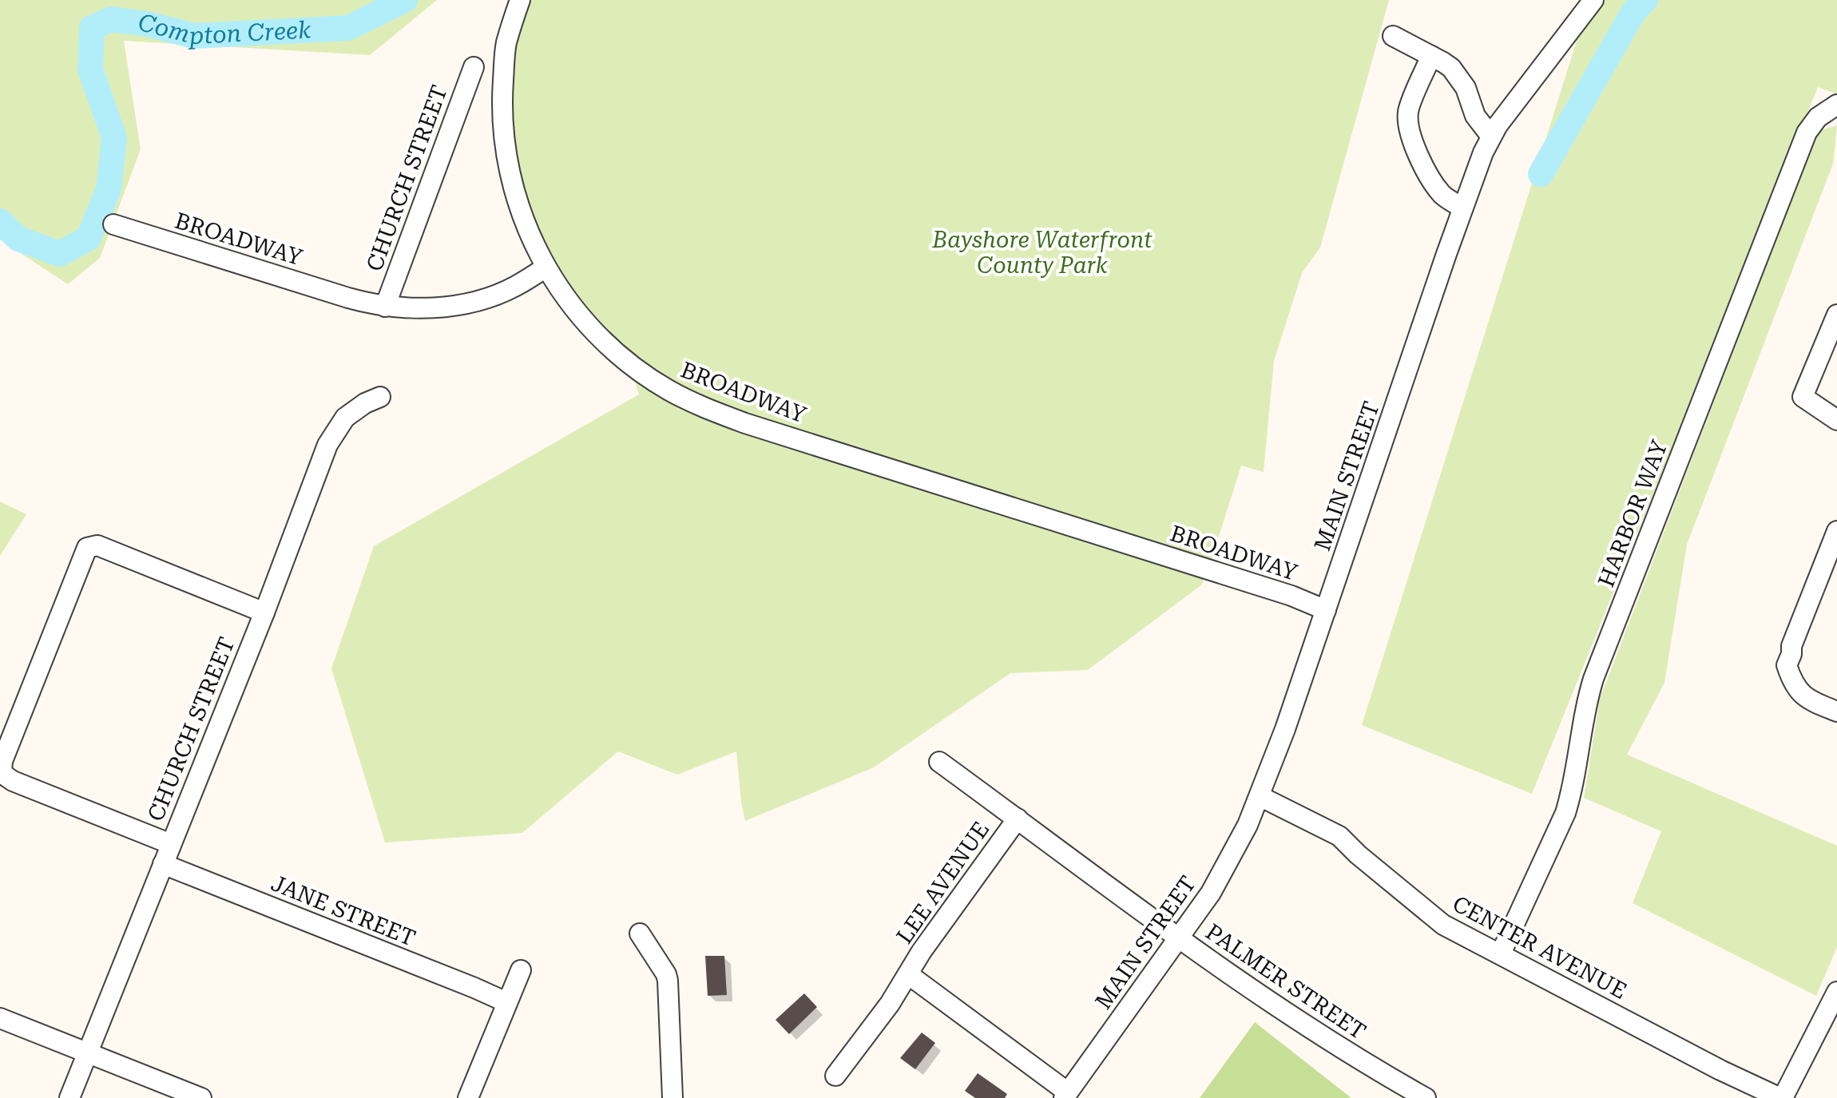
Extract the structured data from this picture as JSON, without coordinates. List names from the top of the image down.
{
  "streets": {
    "street": [
      "CHURCH STREET",
      "BROADWAY",
      "MAIN STREET",
      "HARBOR WAY",
      "LEE AVENUE",
      "JANE STREET",
      "CENTER AVENUE",
      "PALMER STREET"
    ]
  },
  "crossings": [
    ["CHURCH STREET", "BROADWAY"],
    ["CHURCH STREET", "JANE STREET"],
    ["BROADWAY", "MAIN STREET"],
    ["MAIN STREET", "CENTER AVENUE"],
    ["MAIN STREET", "PALMER STREET"],
    ["HARBOR WAY", "CENTER AVENUE"],
    ["LEE AVENUE", "PALMER STREET"]
  ],
  "water": ["Compton Creek"],
  "parks": ["Bayshore Waterfront County Park"]
}
